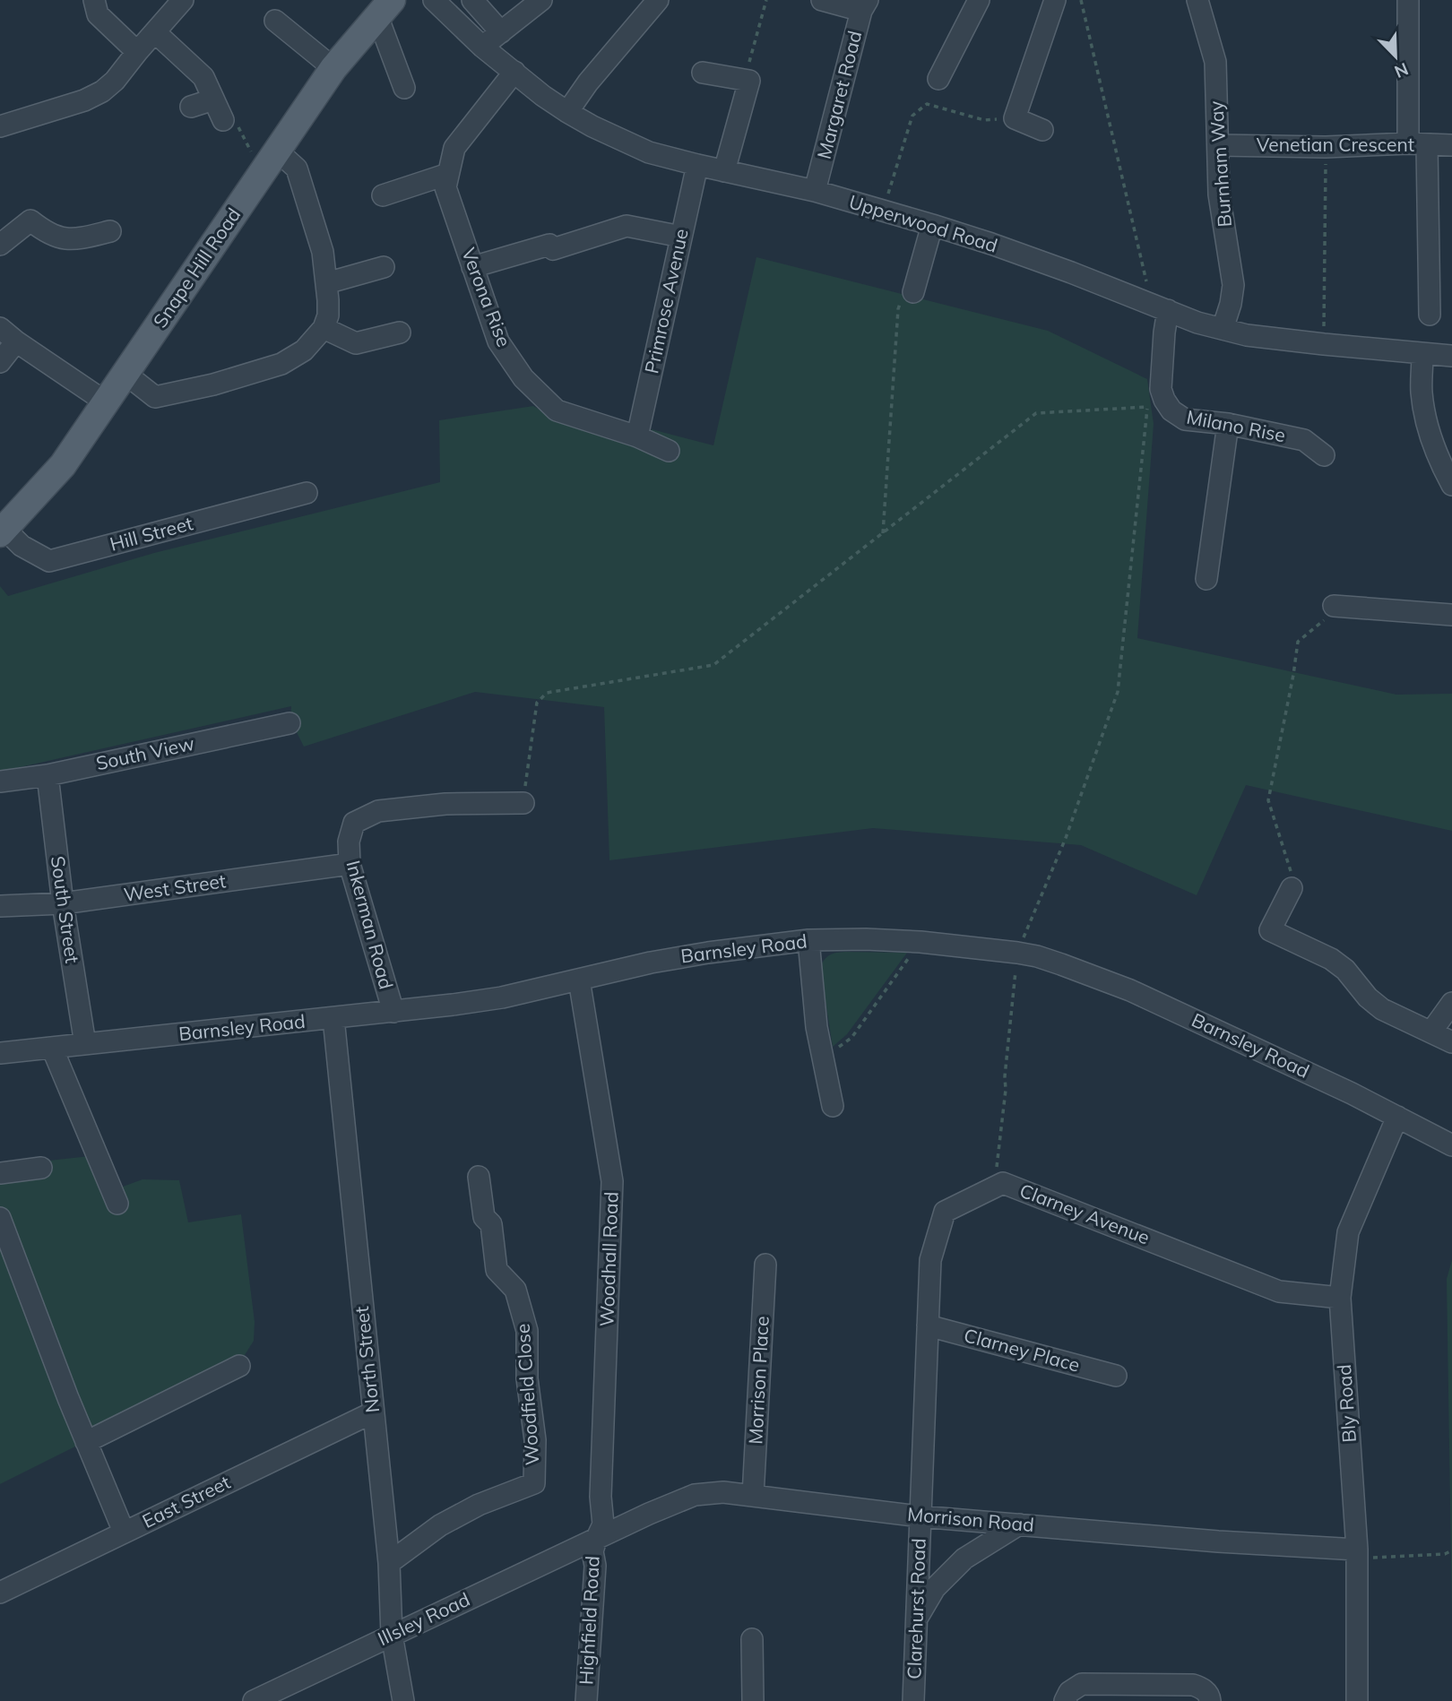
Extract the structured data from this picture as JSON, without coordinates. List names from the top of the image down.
{
  "streets": {
    "main road": ["Snape Hill Road"],
    "street": [
      "Margaret Road",
      "Venetian Crescent",
      "Burnham Way",
      "Upperwood Road",
      "Verona Rise",
      "Primrose Avenue",
      "Milano Rise",
      "Hill Street",
      "South View",
      "West Street",
      "South Street",
      "Inkerman Road",
      "Barnsley Road",
      "Clarney Avenue",
      "Woodhall Road",
      "Clarney Place",
      "North Street",
      "Morrison Place",
      "Woodfield Close",
      "Bly Road",
      "East Street",
      "Morrison Road",
      "Clarehurst Road",
      "Illsley Road",
      "Highfield Road"
    ]
  },
  "crossings": [
    ["Margaret Road", "Upperwood Road"],
    ["Venetian Crescent", "Burnham Way"],
    ["Burnham Way", "Upperwood Road"],
    ["Upperwood Road", "Verona Rise"],
    ["Upperwood Road", "Primrose Avenue"],
    ["Upperwood Road", "Milano Rise"],
    ["Snape Hill Road", "Hill Street"],
    ["Verona Rise", "Primrose Avenue"],
    ["South View", "South Street"],
    ["West Street", "South Street"],
    ["West Street", "Inkerman Road"],
    ["South Street", "Barnsley Road"],
    ["Inkerman Road", "Barnsley Road"],
    ["Barnsley Road", "Woodhall Road"],
    ["Barnsley Road", "North Street"],
    ["Barnsley Road", "Bly Road"],
    ["Clarney Avenue", "Clarney Place"],
    ["Clarney Avenue", "Bly Road"],
    ["Clarney Avenue", "Morrison Road"],
    ["Clarney Avenue", "Clarehurst Road"],
    ["Woodhall Road", "Morrison Road"],
    ["Woodhall Road", "Illsley Road"],
    ["Woodhall Road", "Highfield Road"],
    ["North Street", "Woodfield Close"],
    ["North Street", "East Street"],
    ["North Street", "Illsley Road"],
    ["Morrison Place", "Morrison Road"],
    ["Bly Road", "Morrison Road"],
    ["Morrison Road", "Clarehurst Road"],
    ["Morrison Road", "Illsley Road"],
    ["Morrison Road", "Highfield Road"],
    ["Illsley Road", "Highfield Road"]
  ],
  "north": "bottom right"
}
